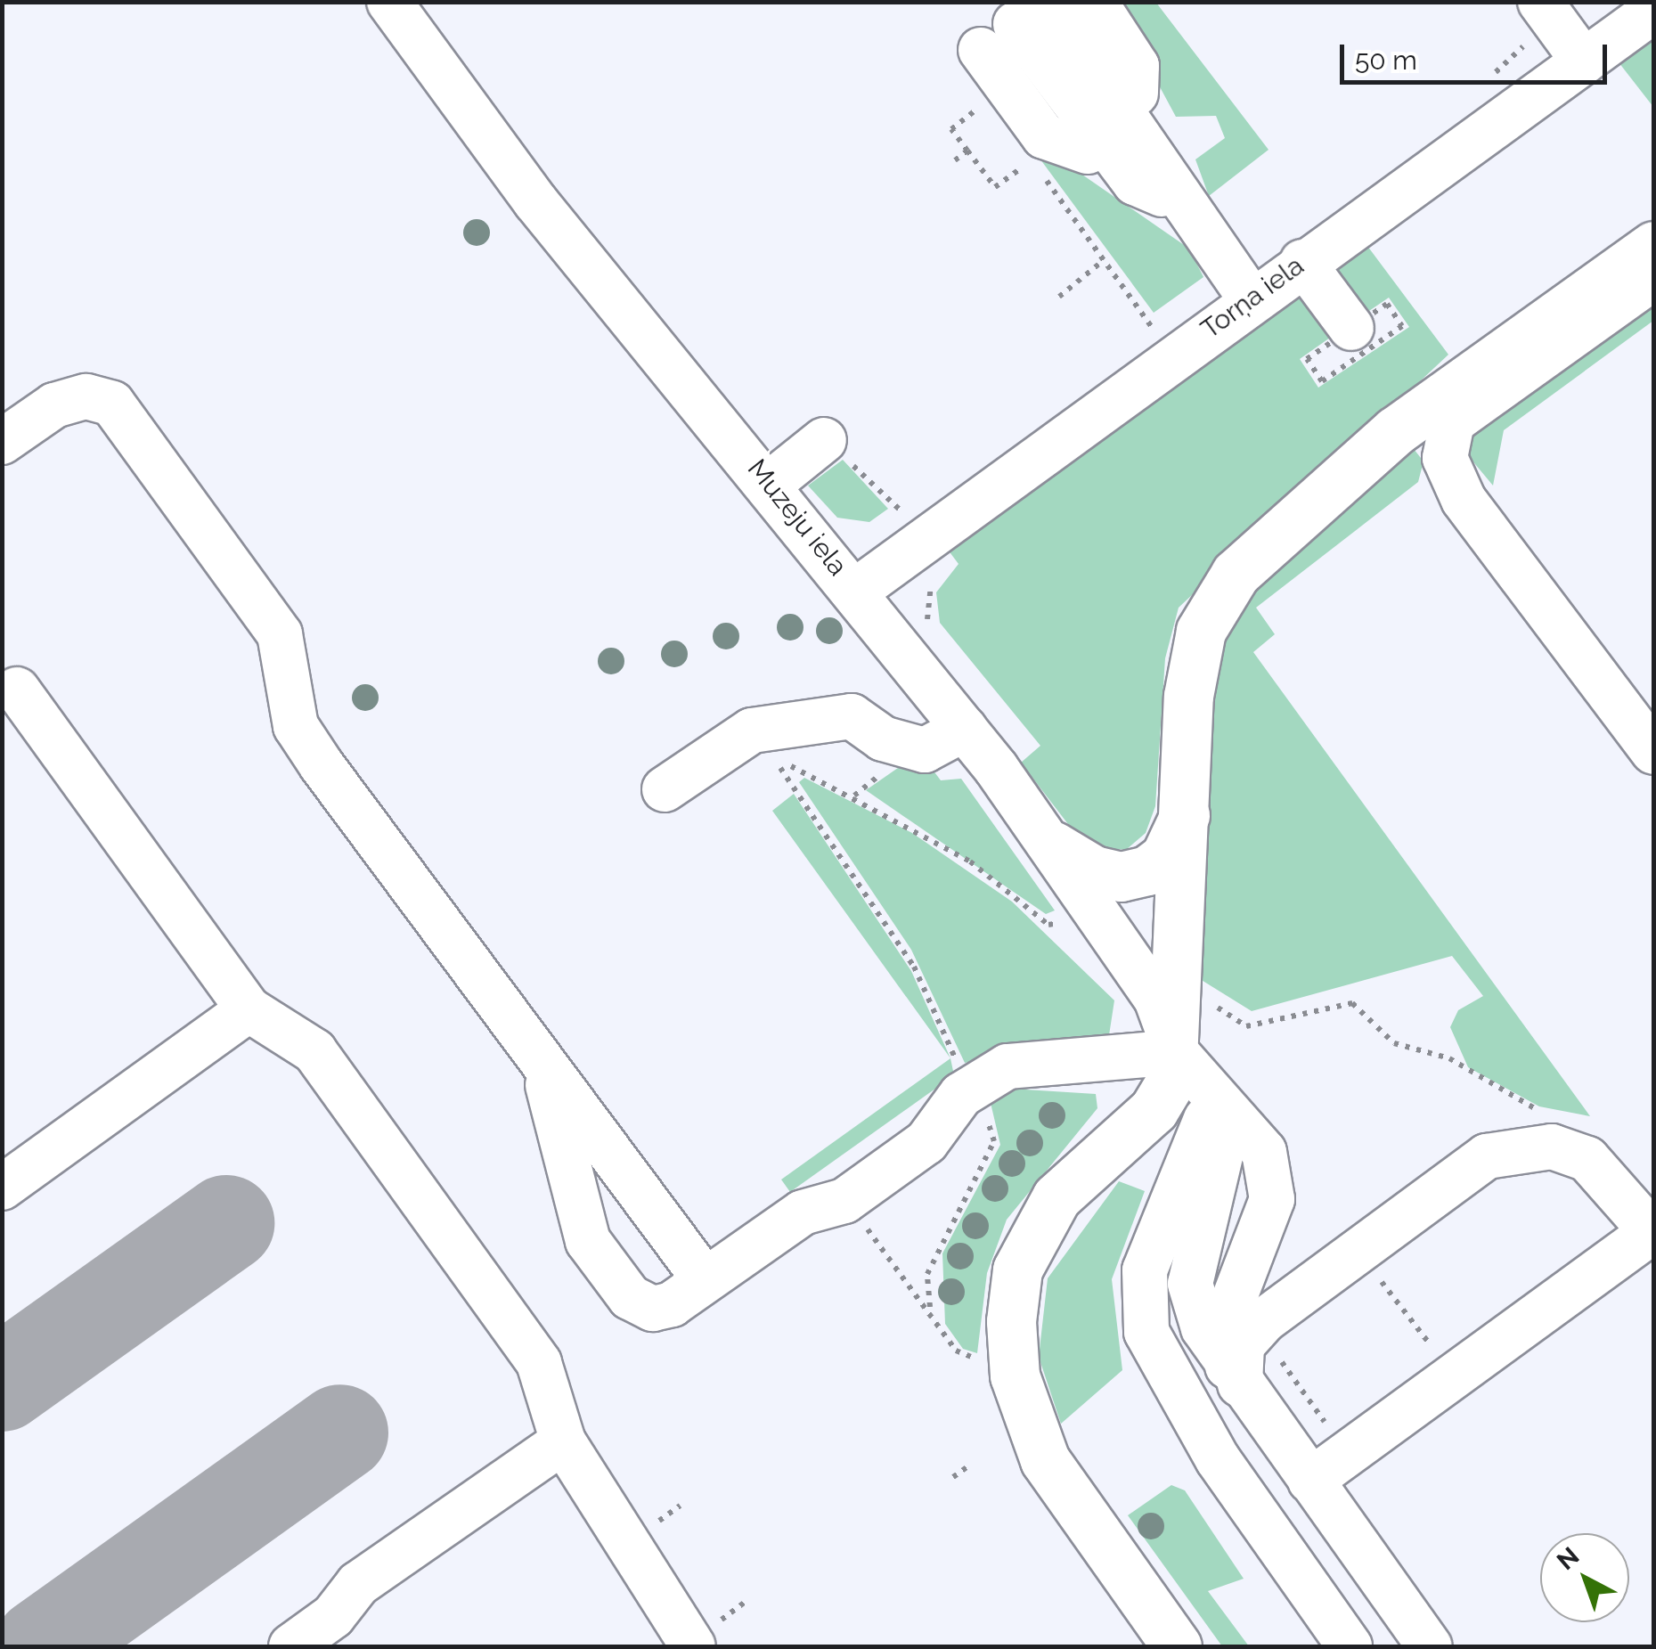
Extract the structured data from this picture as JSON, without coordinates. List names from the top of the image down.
{
  "streets": {
    "street": ["Torņa iela", "Muzeju iela"]
  },
  "crossings": [
    ["Torņa iela", "Muzeju iela"]
  ],
  "scale_bar": "50 m",
  "north": "top left"
}
